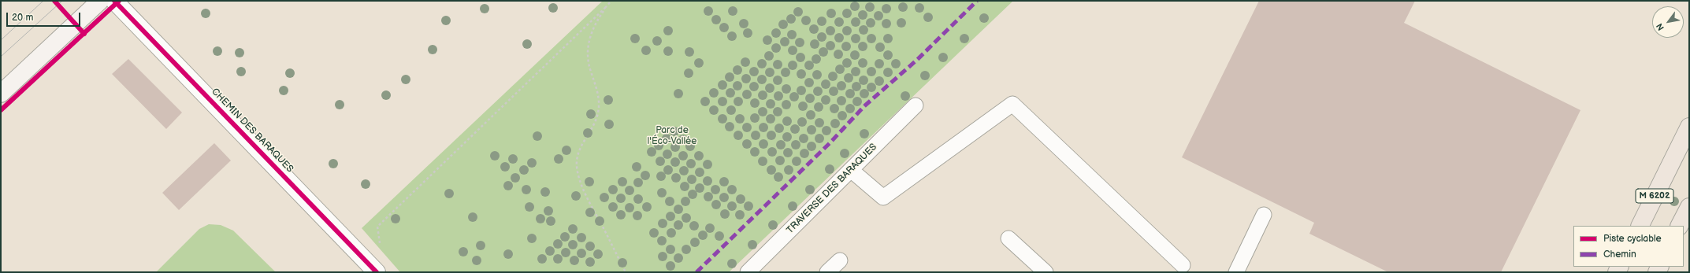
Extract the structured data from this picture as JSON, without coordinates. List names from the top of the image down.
{
  "streets": {
    "main road": ["M 6202"],
    "street": ["CHEMIN DES BARAQUES"],
    "lane": ["TRAVERSE DES BARAQUES"]
  },
  "parks": ["Parc de l'Éco-Vallée"],
  "legend": ["Piste cyclable", "Chemin"],
  "scale_bar": "20 m",
  "north": "bottom left"
}
